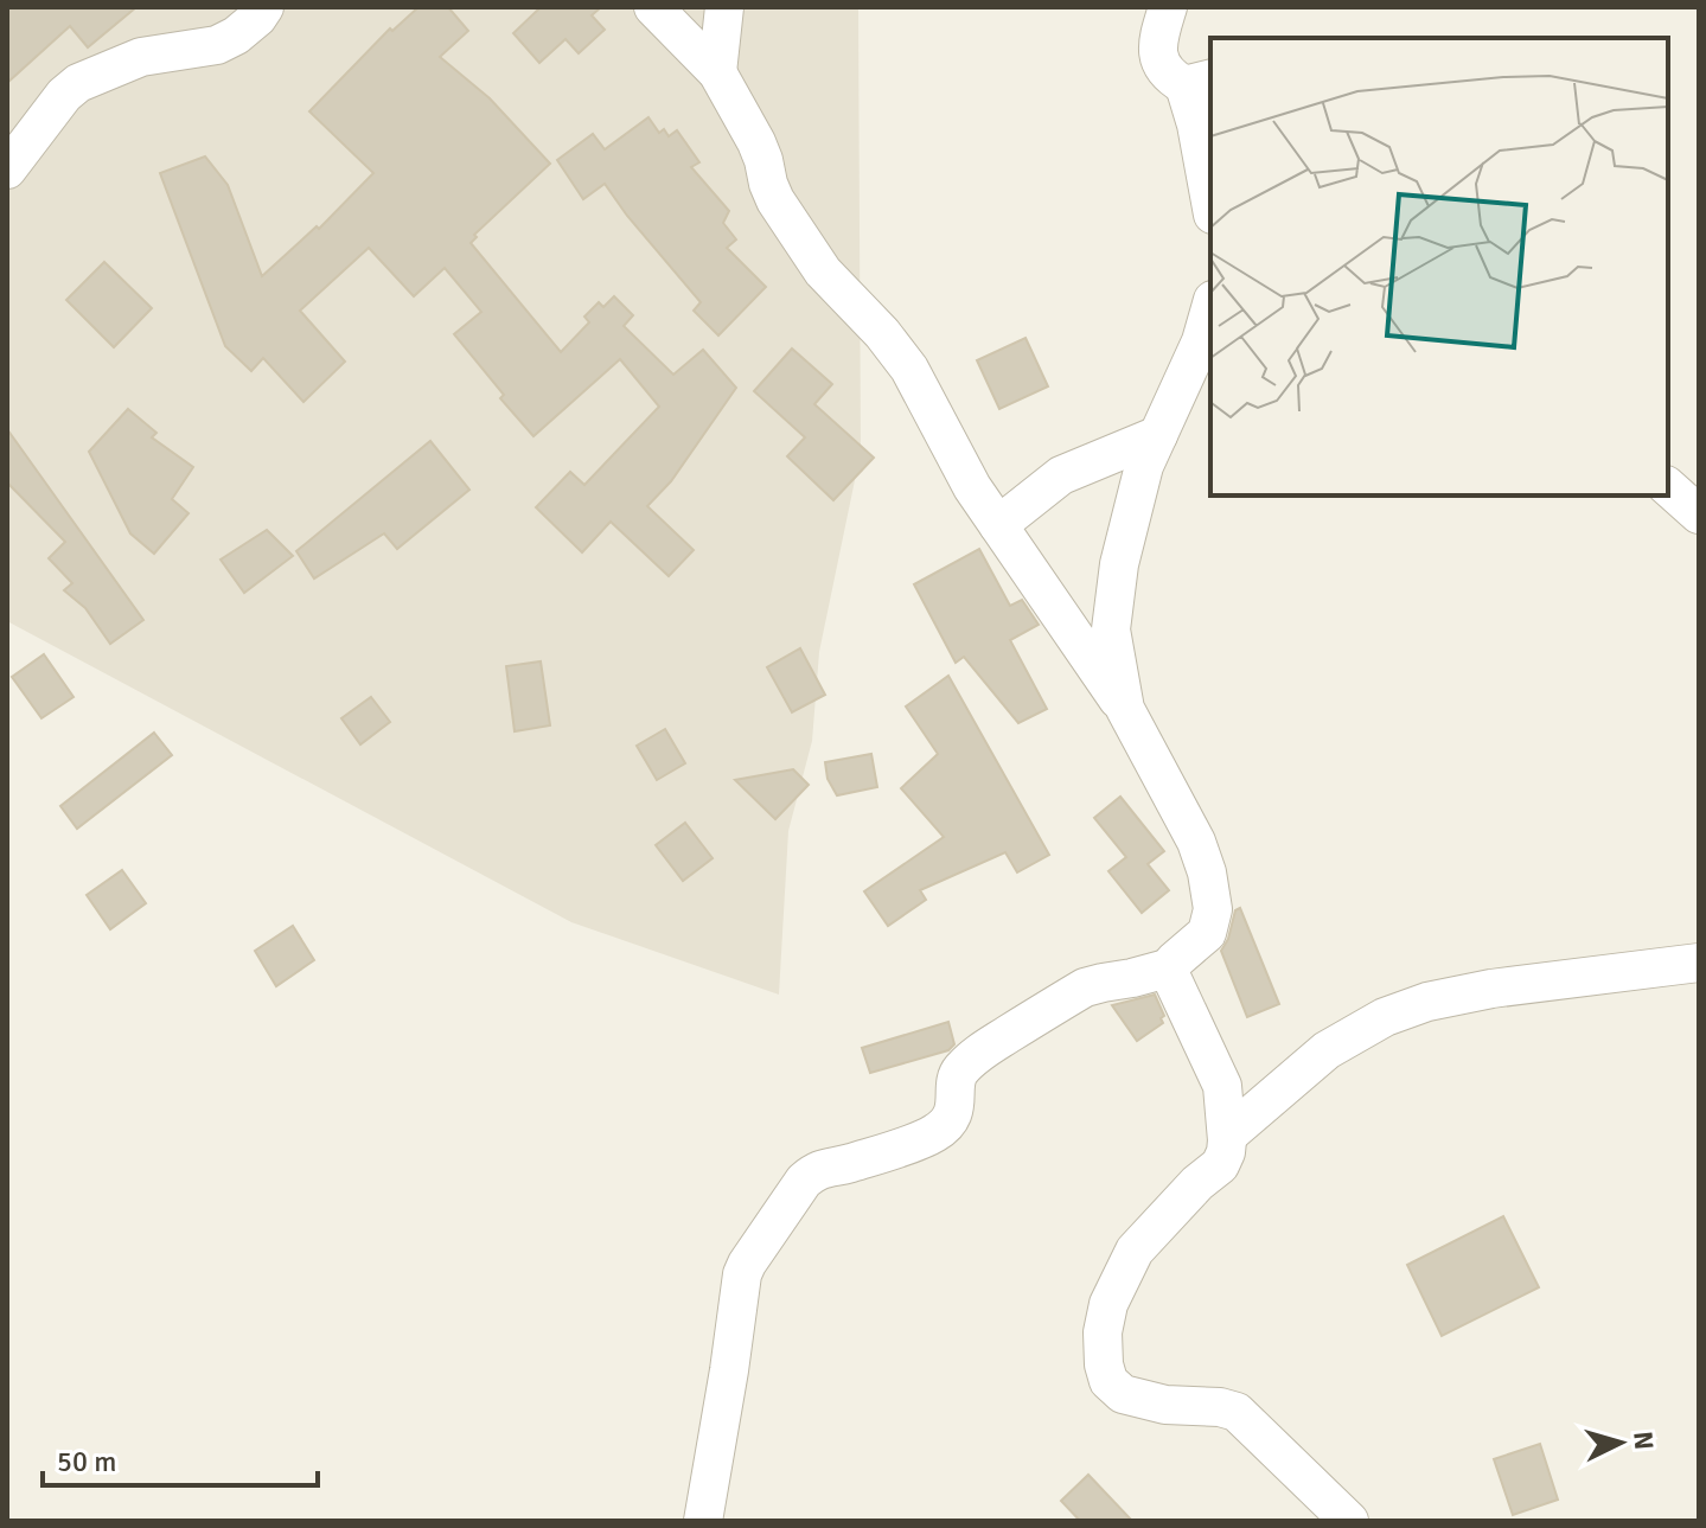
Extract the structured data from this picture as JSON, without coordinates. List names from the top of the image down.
{
  "scale_bar": "50 m",
  "north": "right"
}
